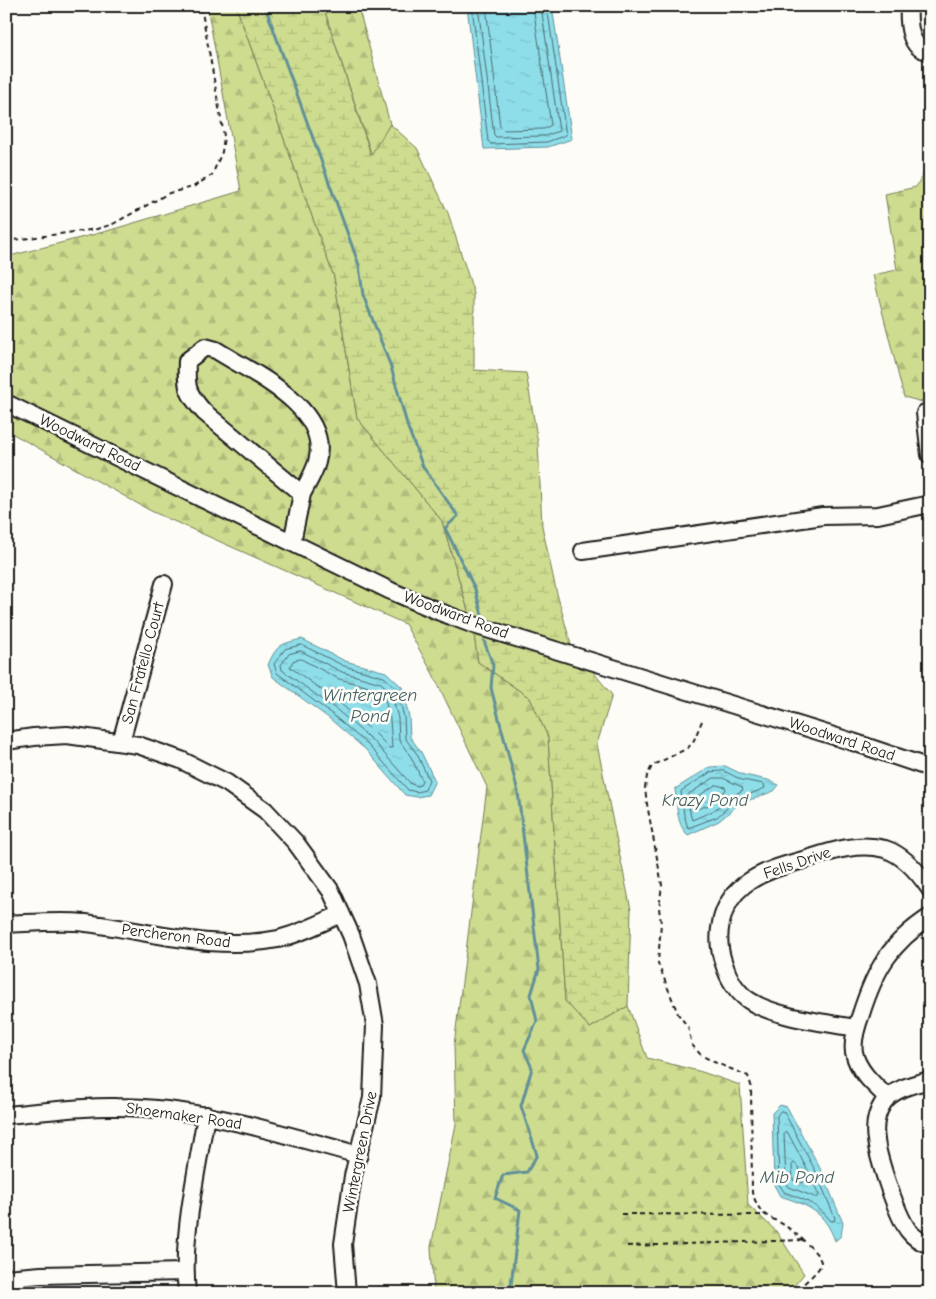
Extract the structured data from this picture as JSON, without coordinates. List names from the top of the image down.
{
  "streets": {
    "street": [
      "Woodward Road",
      "San Fratello Court",
      "Fells Drive",
      "Percheron Road",
      "Shoemaker Road",
      "Wintergreen Drive"
    ]
  },
  "crossings": [
    ["San Fratello Court", "Wintergreen Drive"],
    ["Percheron Road", "Wintergreen Drive"],
    ["Shoemaker Road", "Wintergreen Drive"]
  ],
  "water": ["Wintergreen Pond", "Krazy Pond", "Mib Pond"]
}
